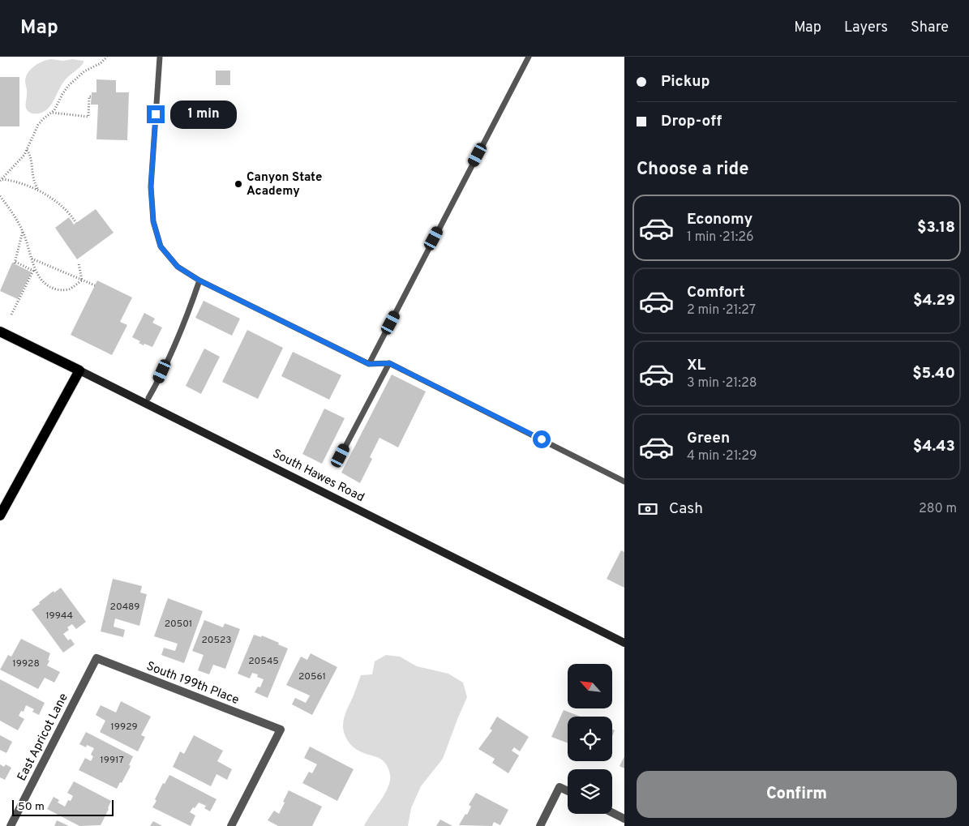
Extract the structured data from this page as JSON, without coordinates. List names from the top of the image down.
{
  "streets": {
    "main road": ["South Hawes Road"],
    "street": ["South 199th Place", "East Apricot Lane"]
  },
  "crossings": [
    ["South 199th Place", "East Apricot Lane"]
  ],
  "places": ["Canyon State Academy"],
  "house_numbers": [
    "20489",
    "19944",
    "20501",
    "20523",
    "20545",
    "19928",
    "20561",
    "19929",
    "19917"
  ],
  "scale_bar": "50 m",
  "north": "top left",
  "page": {
    "header": "Map",
    "nav": ["Map", "Layers", "Share"],
    "banner": ["Pickup", "Drop-off"],
    "bubble": "1 min",
    "heading": "Choose a ride",
    "list": [
      {
        "name": "Economy",
        "note": "1 min · 21:26",
        "value": "$3.18"
      },
      {
        "name": "Comfort",
        "note": "2 min · 21:27",
        "value": "$4.29"
      },
      {
        "name": "XL",
        "note": "3 min · 21:28",
        "value": "$5.40"
      },
      {
        "name": "Green",
        "note": "4 min · 21:29",
        "value": "$4.43"
      }
    ],
    "pay": ["Cash", "280 m"],
    "buttons": "Confirm",
    "scale": "50 m"
  }
}
